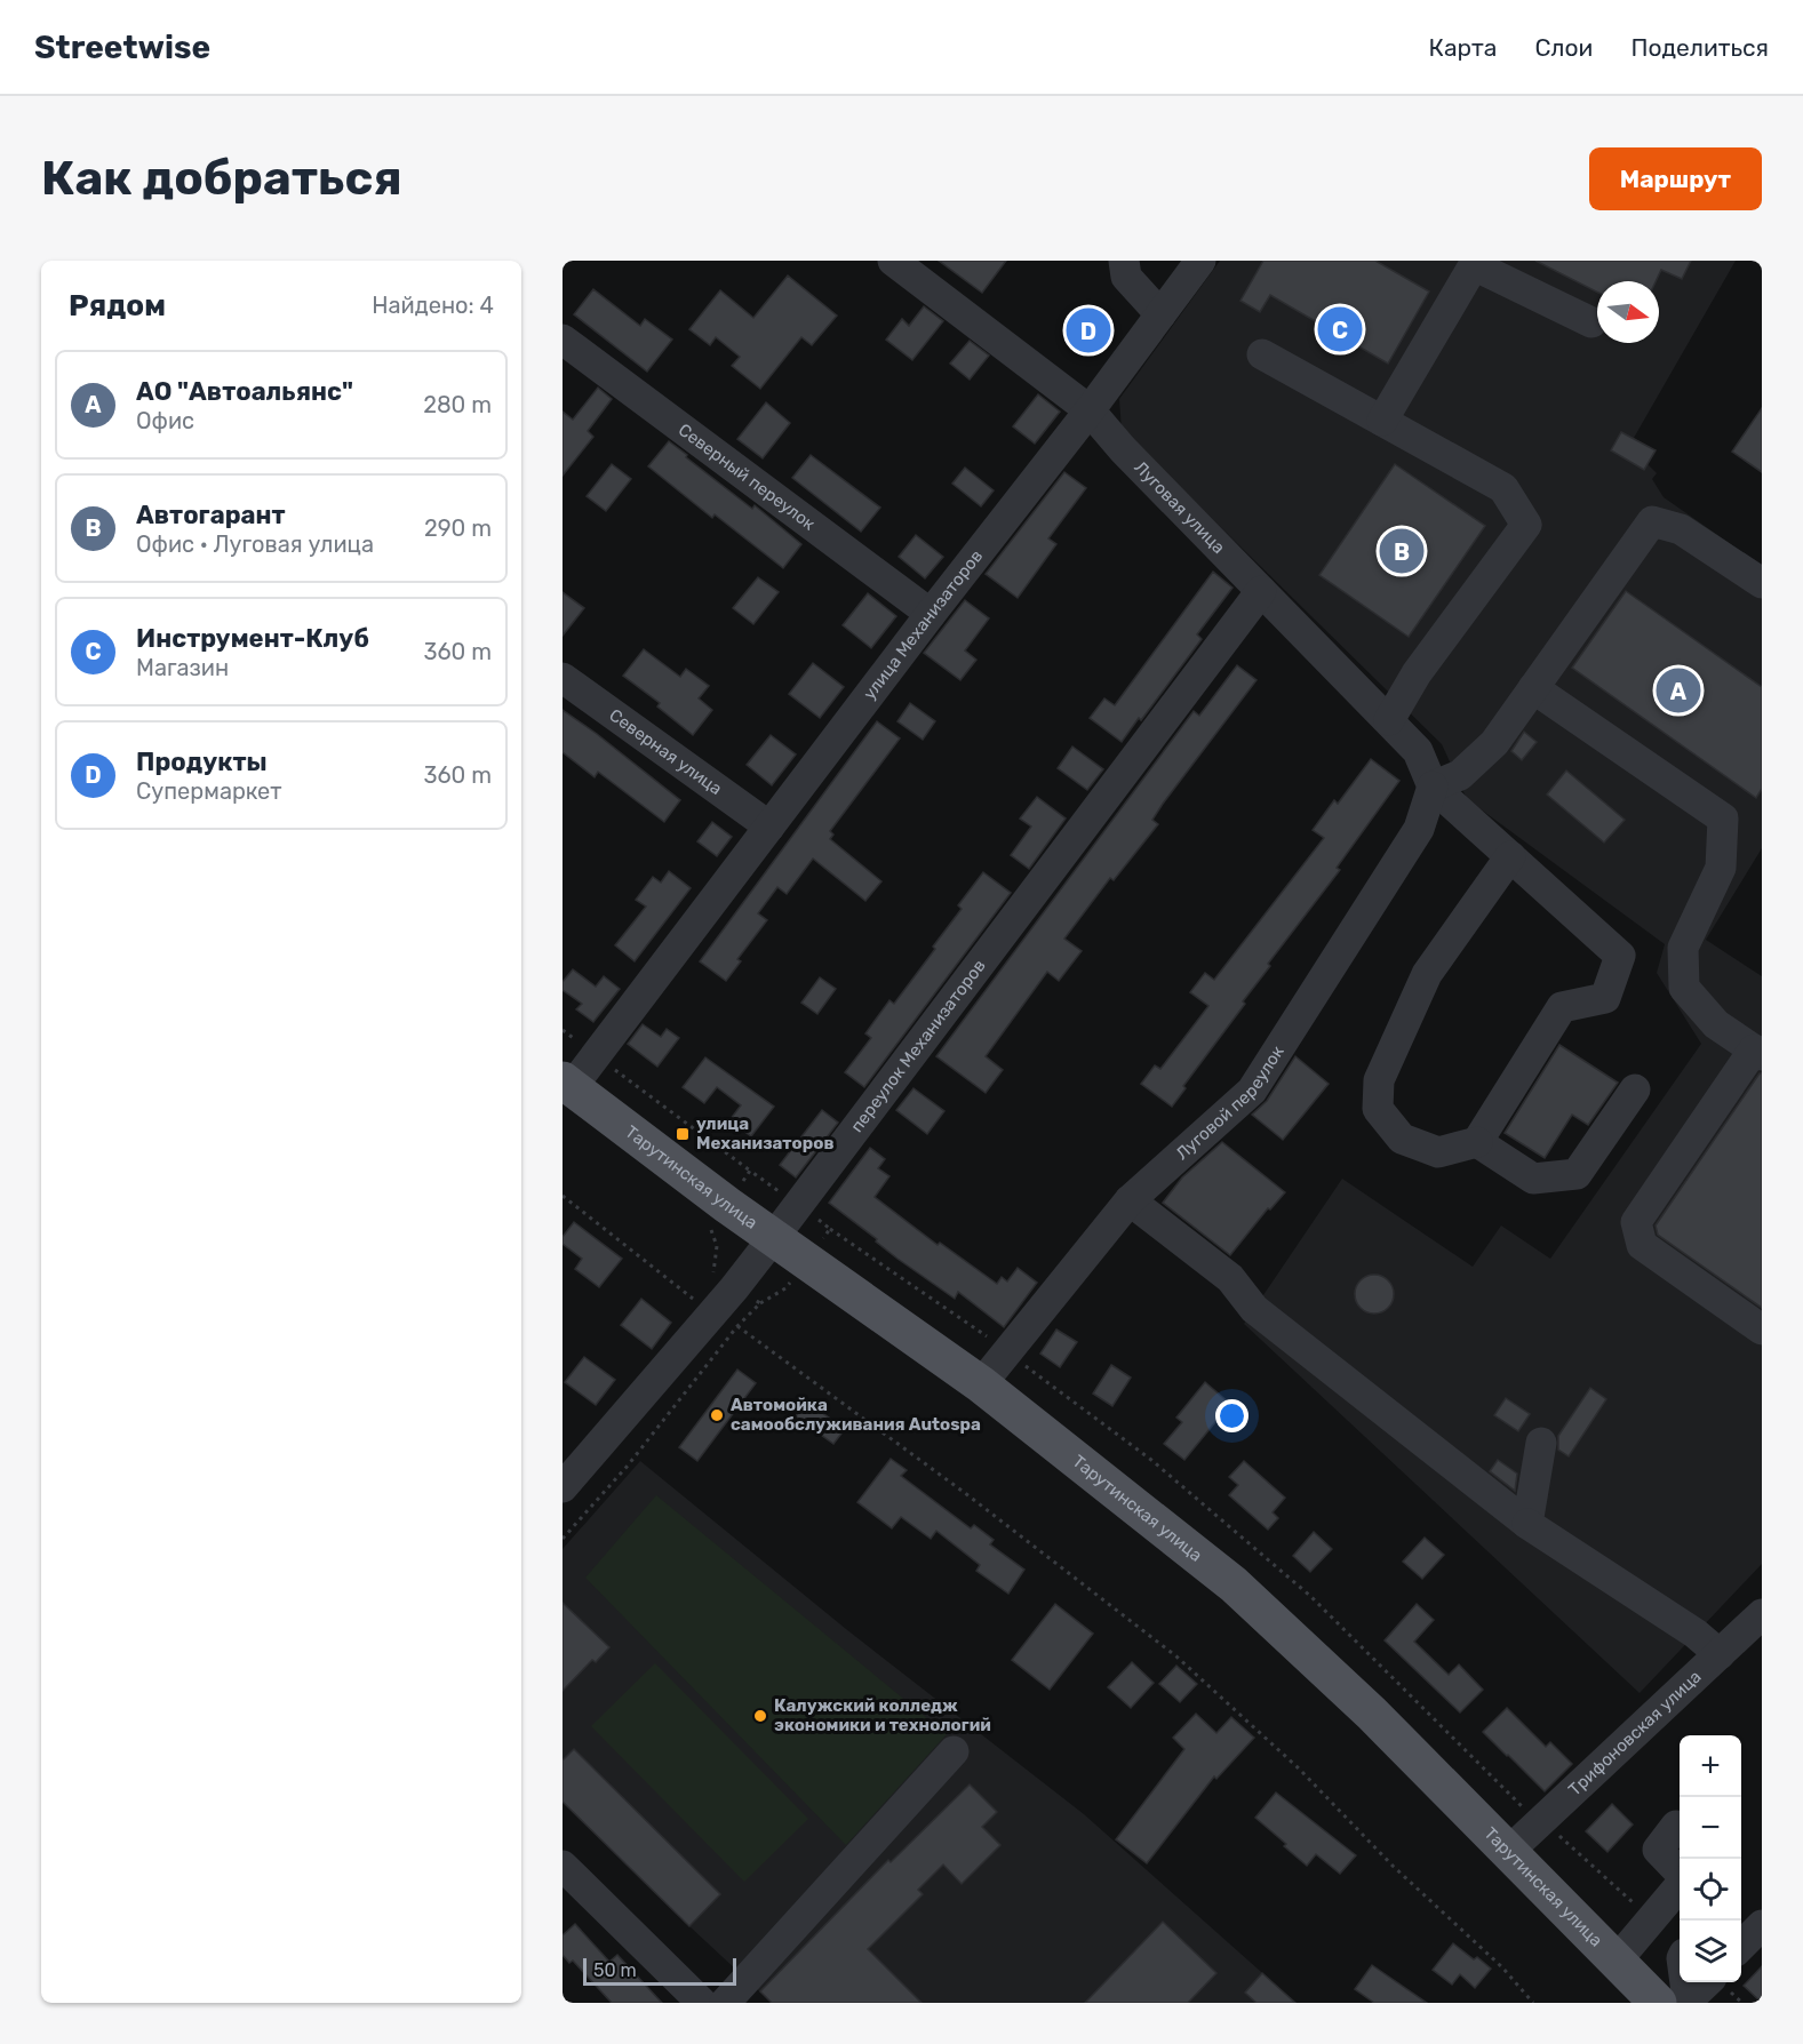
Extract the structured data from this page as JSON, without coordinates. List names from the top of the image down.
{
  "streets": {
    "main road": ["Тарутинская улица"],
    "street": [
      "Северный переулок",
      "Луговая улица",
      "улица Механизаторов",
      "Северная улица",
      "переулок Механизаторов",
      "Луговой переулок",
      "Трифоновская улица"
    ]
  },
  "crossings": [
    ["Северный переулок", "улица Механизаторов"],
    ["Луговая улица", "улица Механизаторов"],
    ["Луговая улица", "переулок Механизаторов"],
    ["Луговая улица", "Луговой переулок"],
    ["улица Механизаторов", "Северная улица"],
    ["улица Механизаторов", "Тарутинская улица"],
    ["переулок Механизаторов", "Тарутинская улица"],
    ["Луговой переулок", "Тарутинская улица"],
    ["Тарутинская улица", "Трифоновская улица"]
  ],
  "places": {
    "transit": ["улица Механизаторов"],
    "other": ["Автомойка самообслуживания Autospa", "Калужский колледж экономики и технологий"]
  },
  "scale_bar": "50 m",
  "north": "right",
  "page": {
    "header": "Streetwise",
    "nav": ["Карта", "Слои", "Поделиться"],
    "buttons": "Маршрут",
    "title": "Как добраться",
    "heading": ["Рядом", "Найдено: 4"],
    "pins": [
      "C",
      "D",
      "B",
      "A"
    ],
    "list": [
      {
        "mark": "A",
        "name": "АО \"Автоальянс\"",
        "note": "Офис",
        "value": "280 m"
      },
      {
        "mark": "B",
        "name": "Автогарант",
        "note": "Офис · Луговая улица",
        "value": "290 m"
      },
      {
        "mark": "C",
        "name": "Инструмент-Клуб",
        "note": "Магазин",
        "value": "360 m"
      },
      {
        "mark": "D",
        "name": "Продукты",
        "note": "Супермаркет",
        "value": "360 m"
      }
    ],
    "map_buttons": ["+", "−"],
    "scale": "50 m"
  }
}
